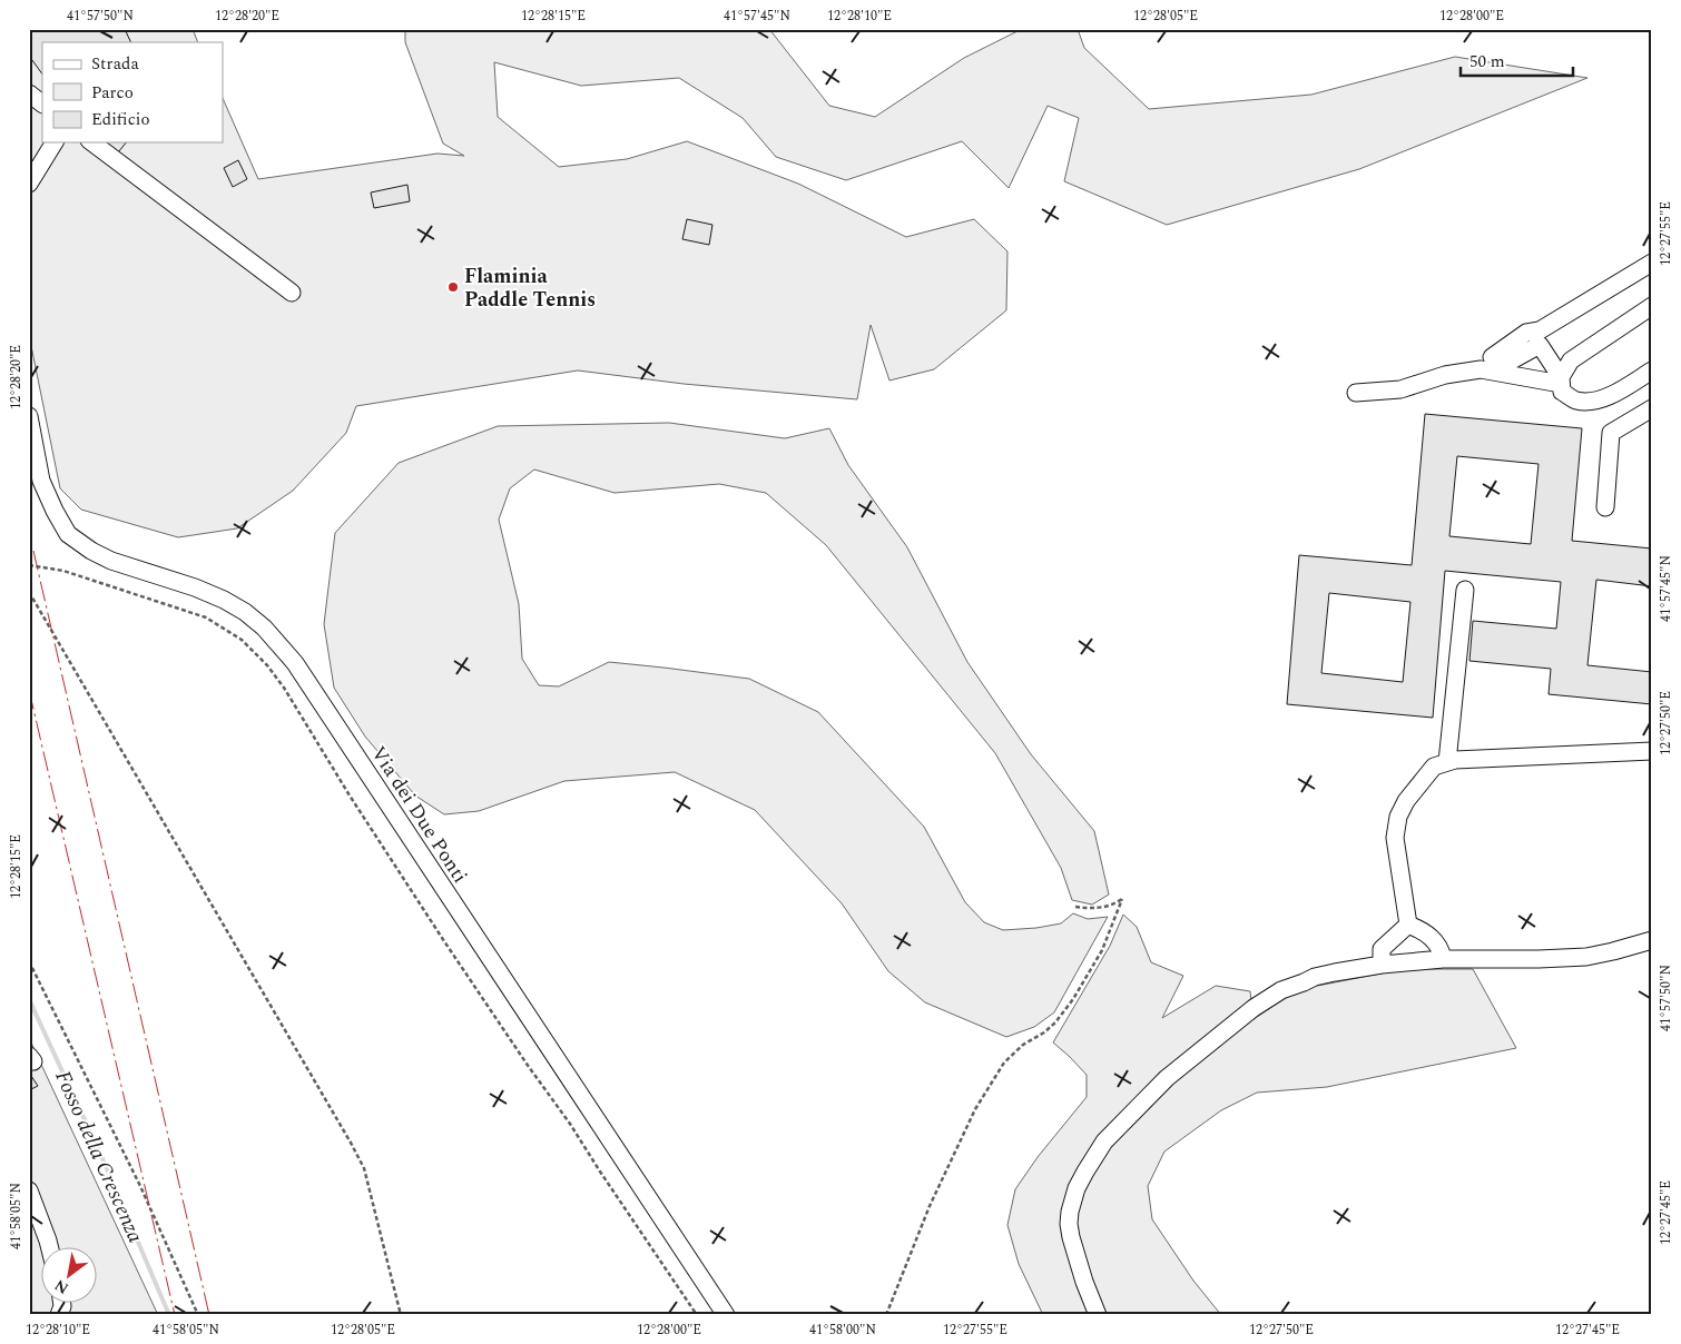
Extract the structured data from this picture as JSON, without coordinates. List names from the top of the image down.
{
  "streets": {
    "street": ["Via dei Due Ponti"]
  },
  "water": ["Fosso della Crescenza"],
  "places": ["Flaminia Paddle Tennis"],
  "legend": ["Strada", "Parco", "Edificio"],
  "scale_bar": "50 m",
  "north": "bottom left",
  "coordinates": [
    "41°57'50\"N",
    "12°28'20\"E",
    "12°28'15\"E",
    "41°57'45\"N",
    "12°28'10\"E",
    "12°28'05\"E",
    "12°28'00\"E",
    "12°27'55\"E",
    "12°27'50\"E",
    "12°27'45\"E",
    "41°58'05\"N",
    "41°58'00\"N"
  ]
}
